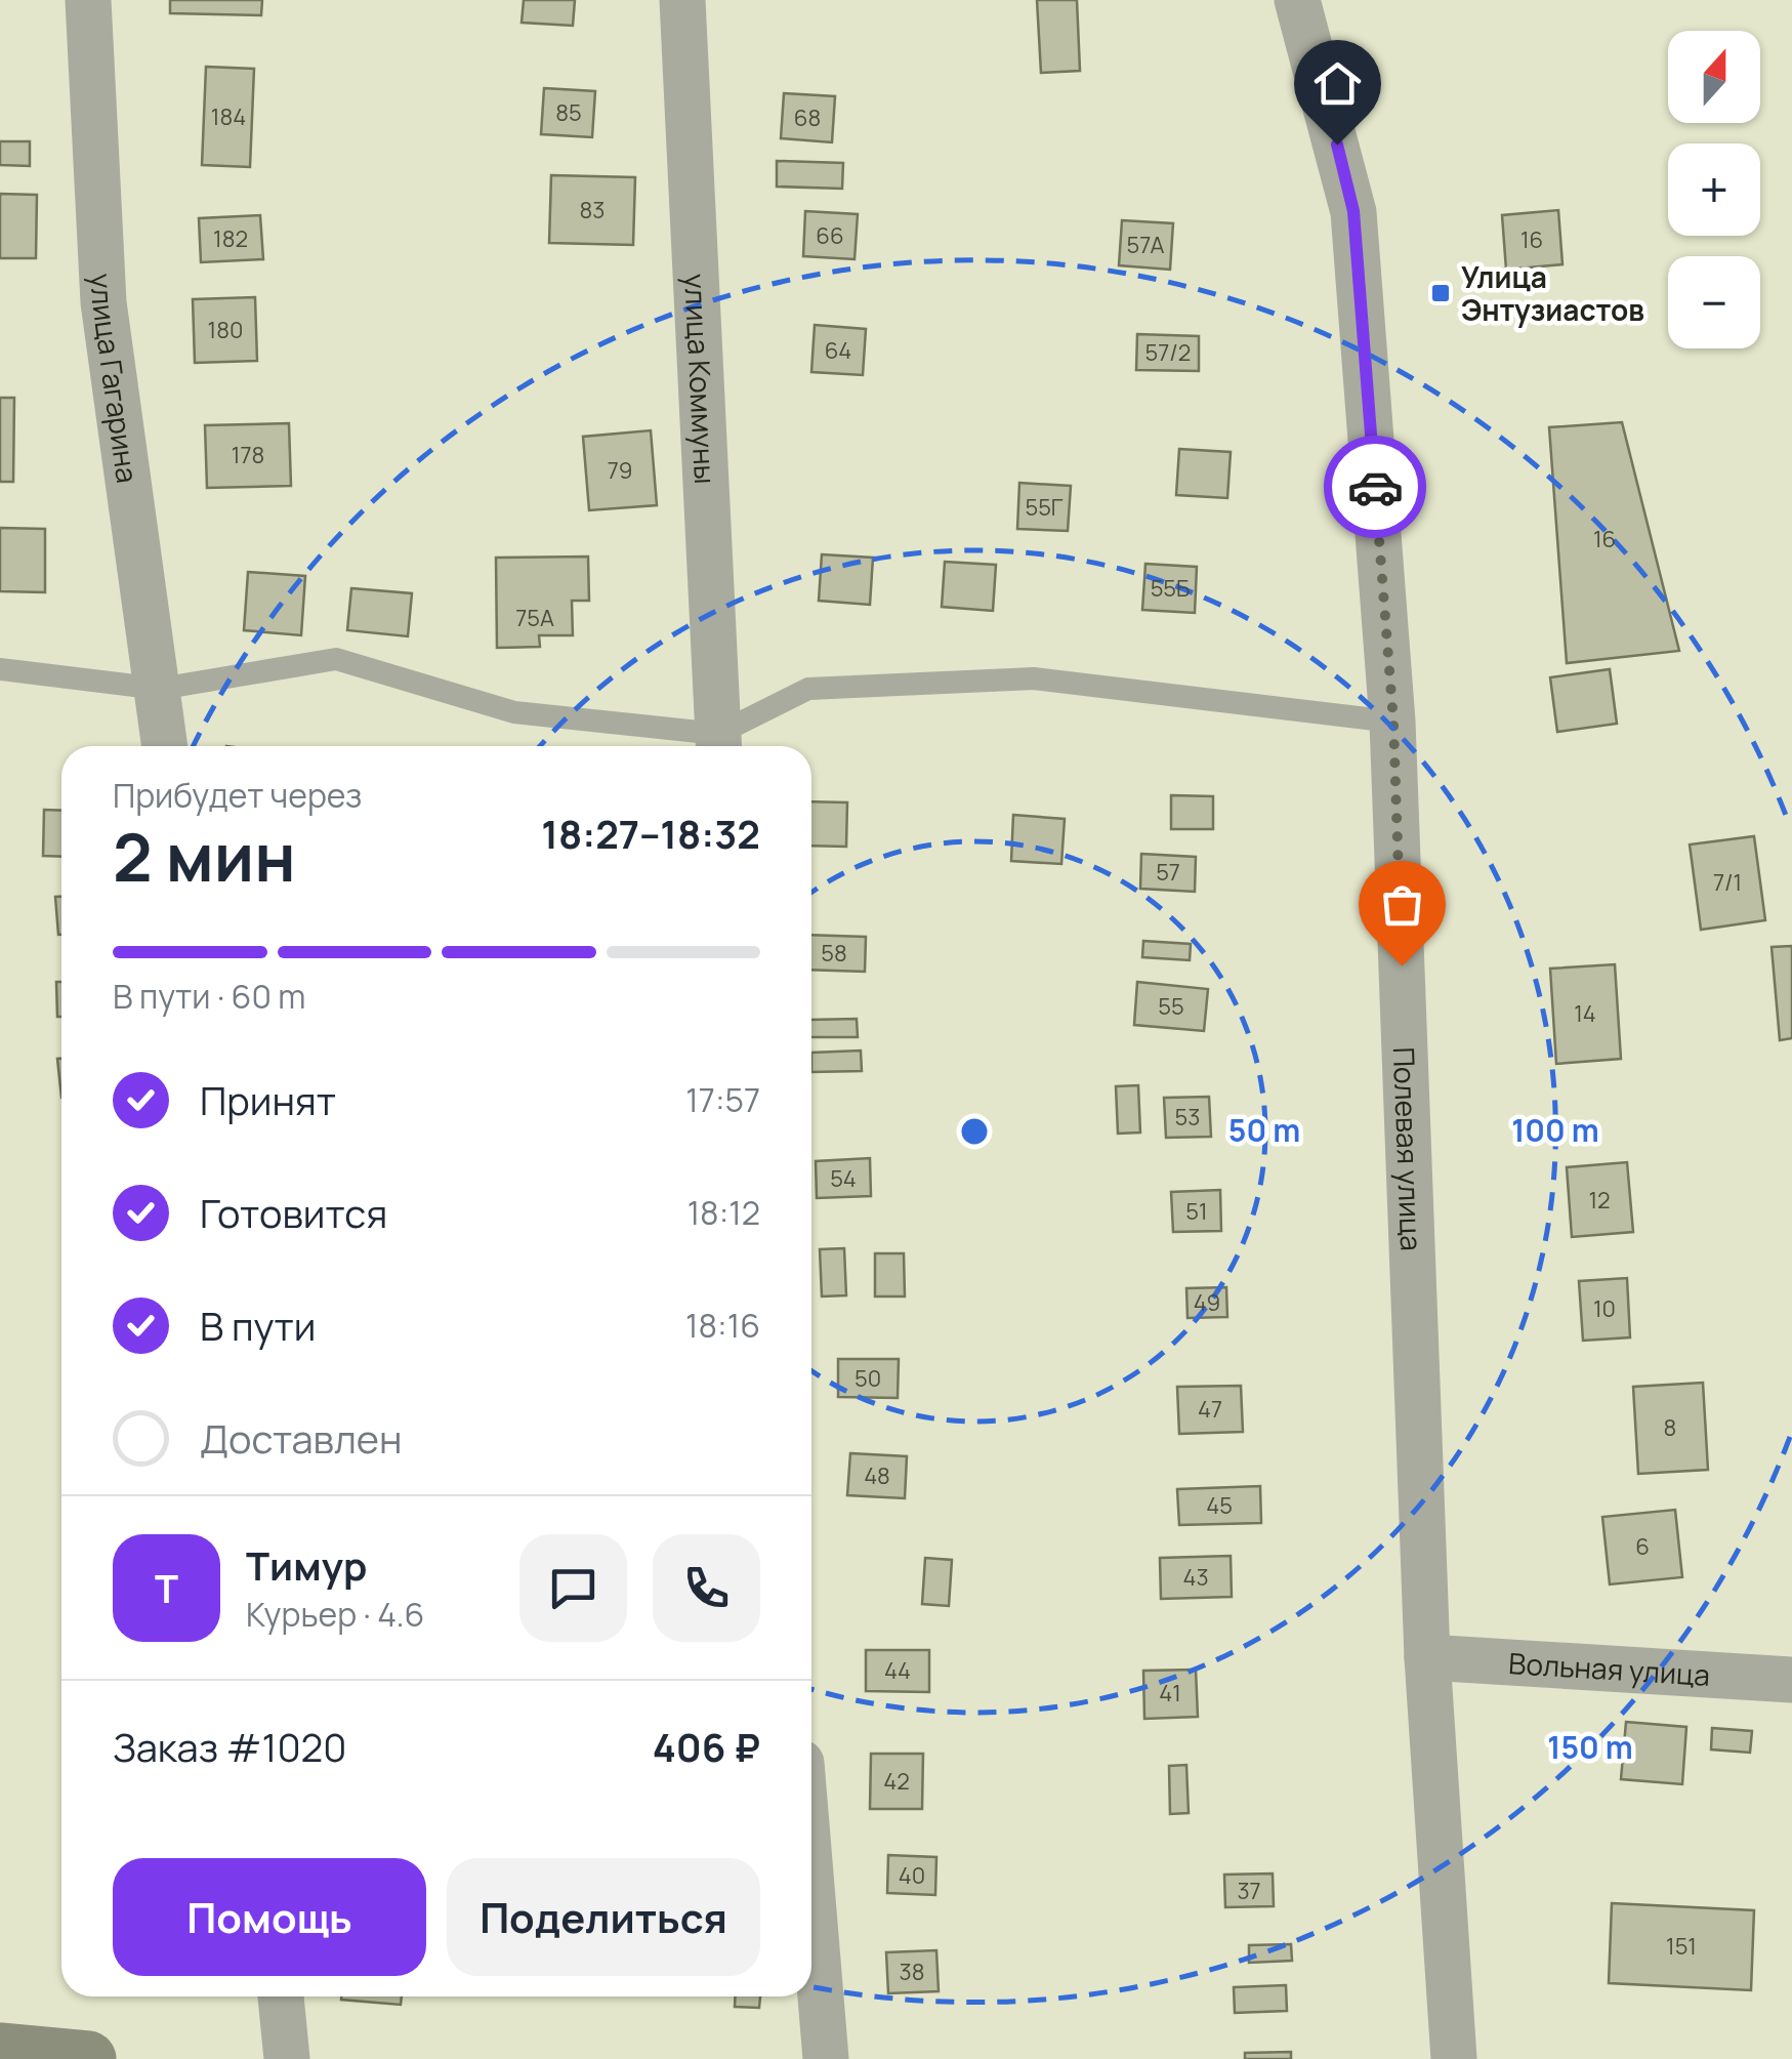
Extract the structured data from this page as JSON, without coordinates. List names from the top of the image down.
{
  "streets": {
    "street": [
      "улица Коммуны",
      "улица Гагарина",
      "Полевая улица",
      "Вольная улица"
    ]
  },
  "crossings": [
    ["Полевая улица", "Вольная улица"]
  ],
  "places": {
    "transit": ["Улица Энтузиастов"]
  },
  "house_numbers": [
    "85",
    "184",
    "68",
    "83",
    "66",
    "182",
    "16",
    "57А",
    "180",
    "64",
    "57/2",
    "178",
    "79",
    "55Г",
    "16",
    "55Б",
    "75А",
    "57",
    "7/1",
    "58",
    "55",
    "14",
    "53",
    "54",
    "12",
    "51",
    "49",
    "10",
    "50",
    "47",
    "8",
    "48",
    "45",
    "6",
    "43",
    "44",
    "41",
    "42",
    "40",
    "37",
    "151",
    "38"
  ],
  "north": "top",
  "page": {
    "map_buttons": ["+", "−"],
    "heading": ["2 мин", "Прибудет через", "18:27–18:32"],
    "panel": [
      "Тимур",
      "Курьер · 4.6",
      "Заказ #1020",
      "406 ₽"
    ],
    "bar": "В пути · 60 m",
    "list": [
      ["Принят", "17:57"],
      ["Готовится", "18:12"],
      ["В пути", "18:16"],
      "Доставлен"
    ],
    "round": "Т",
    "buttons": ["Помощь", "Поделиться"]
  },
  "rings": ["50 m", "100 m", "150 m"]
}
